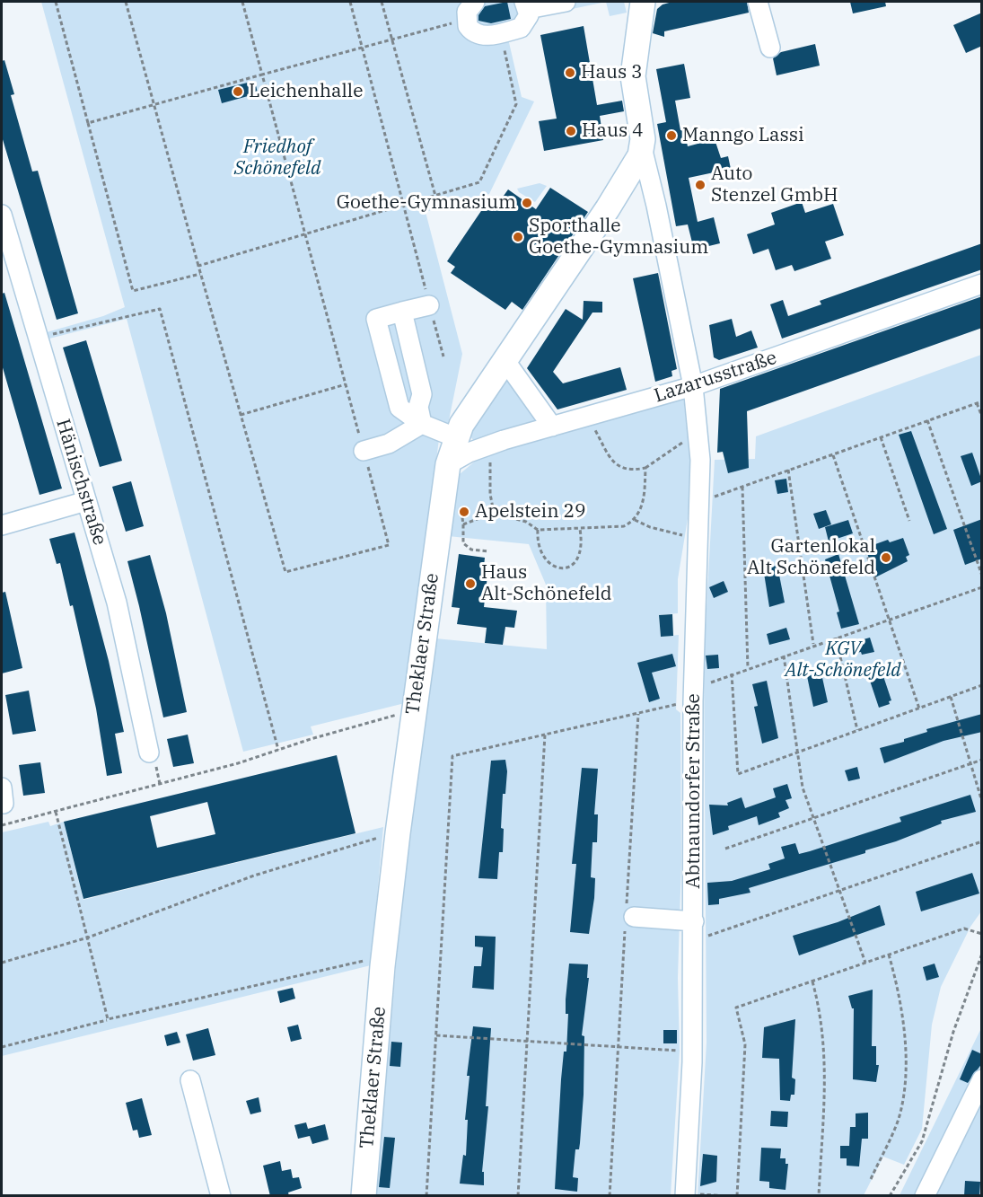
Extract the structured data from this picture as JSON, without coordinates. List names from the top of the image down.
{
  "streets": {
    "main road": ["Theklaer Straße"],
    "street": ["Lazarusstraße", "Hänischstraße", "Abtnaundorfer Straße"]
  },
  "crossings": [
    ["Lazarusstraße", "Theklaer Straße"],
    ["Lazarusstraße", "Abtnaundorfer Straße"],
    ["Theklaer Straße", "Abtnaundorfer Straße"]
  ],
  "parks": ["Friedhof Schönefeld", "KGV Alt-Schönefeld"],
  "places": [
    "Haus 3",
    "Leichenhalle",
    "Haus 4",
    "Manngo Lassi",
    "Auto Stenzel GmbH",
    "Goethe-Gymnasium",
    "Sporthalle Goethe-Gymnasium",
    "Apelstein 29",
    "Gartenlokal Alt Schönefeld",
    "Haus Alt-Schönefeld"
  ]
}
